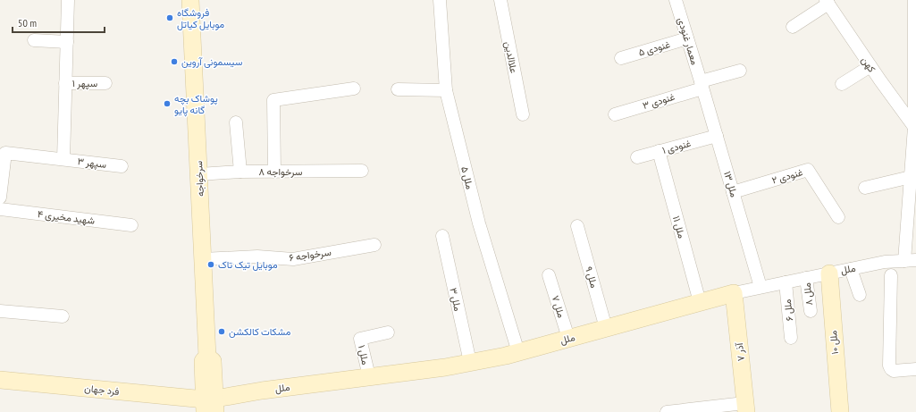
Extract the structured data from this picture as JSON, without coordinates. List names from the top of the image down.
{
  "streets": {
    "street": [
      "معمار غنودی",
      "۵ غنودی",
      "علاالدین",
      "کهن",
      "۱ سپهر",
      "۳ غنودی",
      "۱ غنودی",
      "۳ سپهر",
      "۸ سرخواجه",
      "۲ غنودی",
      "ملل ۵",
      "سرخواجه",
      "ملل ۱۳",
      "۴ شهید مخیری",
      "۱۱ ملل",
      "سرخواجه ۶",
      "ملل",
      "ملل ۹",
      "۸ ملل",
      "ملل ۳",
      "۷ ملل",
      "۶ ملل",
      "۱۰ ملل",
      "آذر ۷",
      "ملل ۱",
      "فرد جهان"
    ]
  },
  "crossings": [
    ["معمار غنودی", "۵ غنودی"],
    ["معمار غنودی", "۳ غنودی"],
    ["معمار غنودی", "ملل ۱۳"],
    ["۳ غنودی", "ملل ۱۳"],
    ["۱ غنودی", "ملل ۱۳"],
    ["۱ غنودی", "۱۱ ملل"],
    ["۸ سرخواجه", "سرخواجه"],
    ["۲ غنودی", "ملل ۱۳"],
    ["ملل ۵", "ملل"],
    ["سرخواجه", "سرخواجه ۶"],
    ["سرخواجه", "ملل"],
    ["سرخواجه", "فرد جهان"],
    ["ملل ۱۳", "ملل"],
    ["۱۱ ملل", "ملل"],
    ["ملل", "ملل ۹"],
    ["ملل", "۸ ملل"],
    ["ملل", "ملل ۳"],
    ["ملل", "۷ ملل"],
    ["ملل", "۶ ملل"],
    ["ملل", "۱۰ ملل"],
    ["ملل", "آذر ۷"],
    ["ملل", "ملل ۱"],
    ["ملل", "فرد جهان"]
  ],
  "places": [
    "فروشگاه موبایل کیاتل",
    "سیسمونی آروین",
    "پوشاک بچه گانه پایو",
    "موبایل تیک تاک",
    "مشکات کالکشن"
  ],
  "scale_bar": "50 m"
}
